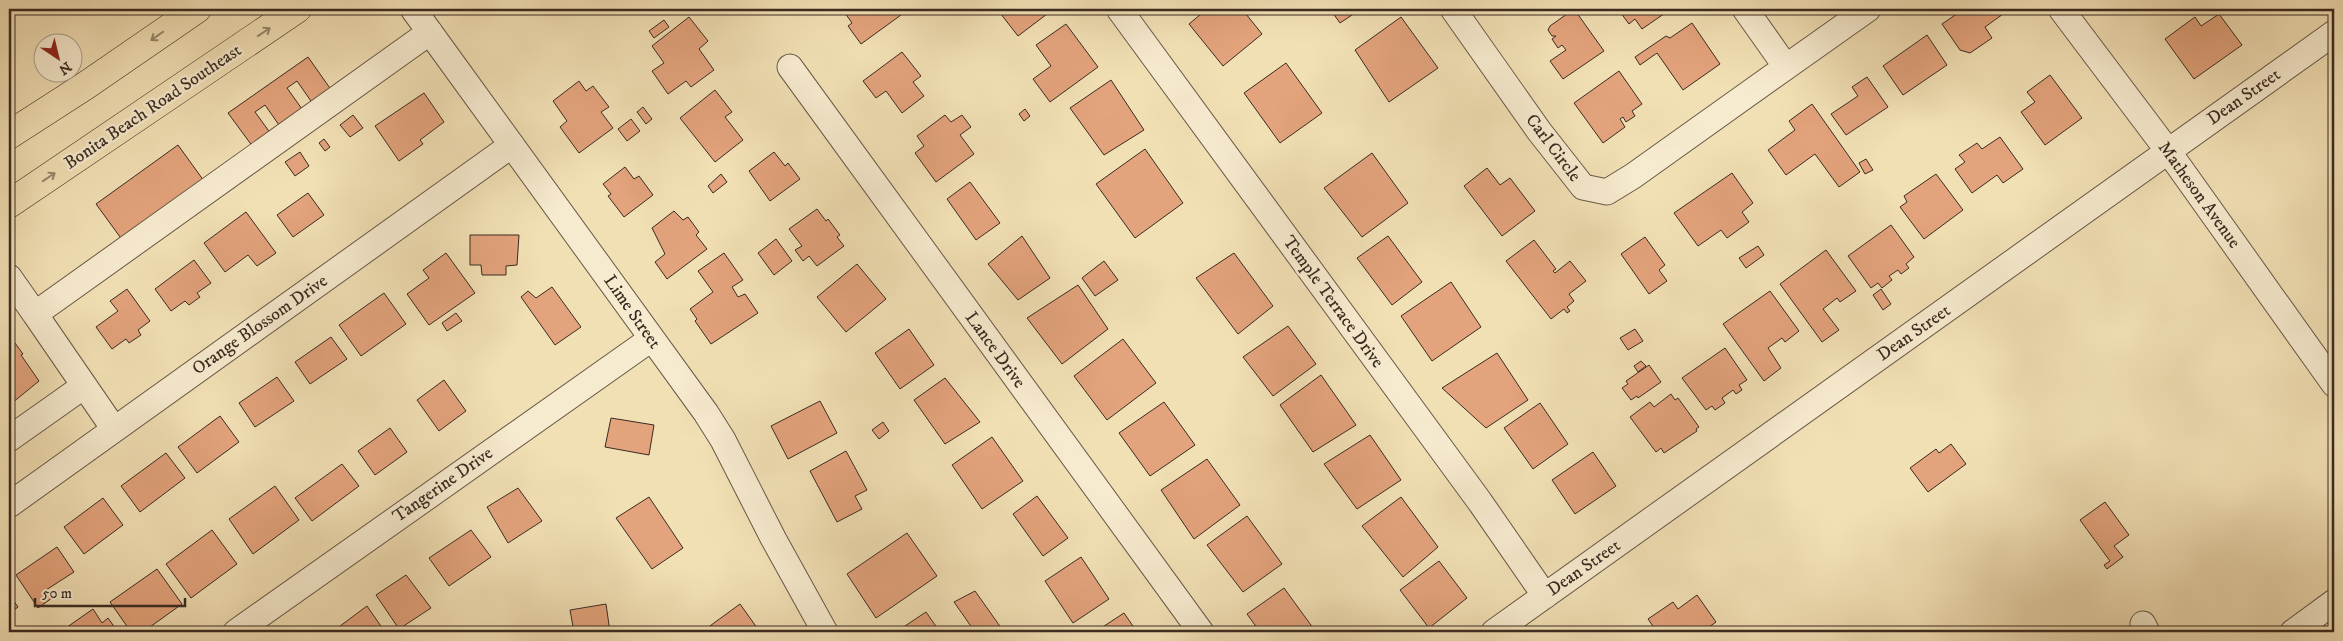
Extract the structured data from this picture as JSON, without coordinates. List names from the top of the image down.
{
  "streets": {
    "main road": ["Bonita Beach Road Southeast"],
    "street": [
      "Dean Street",
      "Carl Circle",
      "Matheson Avenue",
      "Temple Terrace Drive",
      "Lime Street",
      "Orange Blossom Drive",
      "Lance Drive",
      "Tangerine Drive"
    ]
  },
  "crossings": [
    ["Dean Street", "Matheson Avenue"],
    ["Dean Street", "Temple Terrace Drive"],
    ["Lime Street", "Orange Blossom Drive"],
    ["Lime Street", "Tangerine Drive"]
  ],
  "scale_bar": "50 m",
  "north": "bottom right"
}
